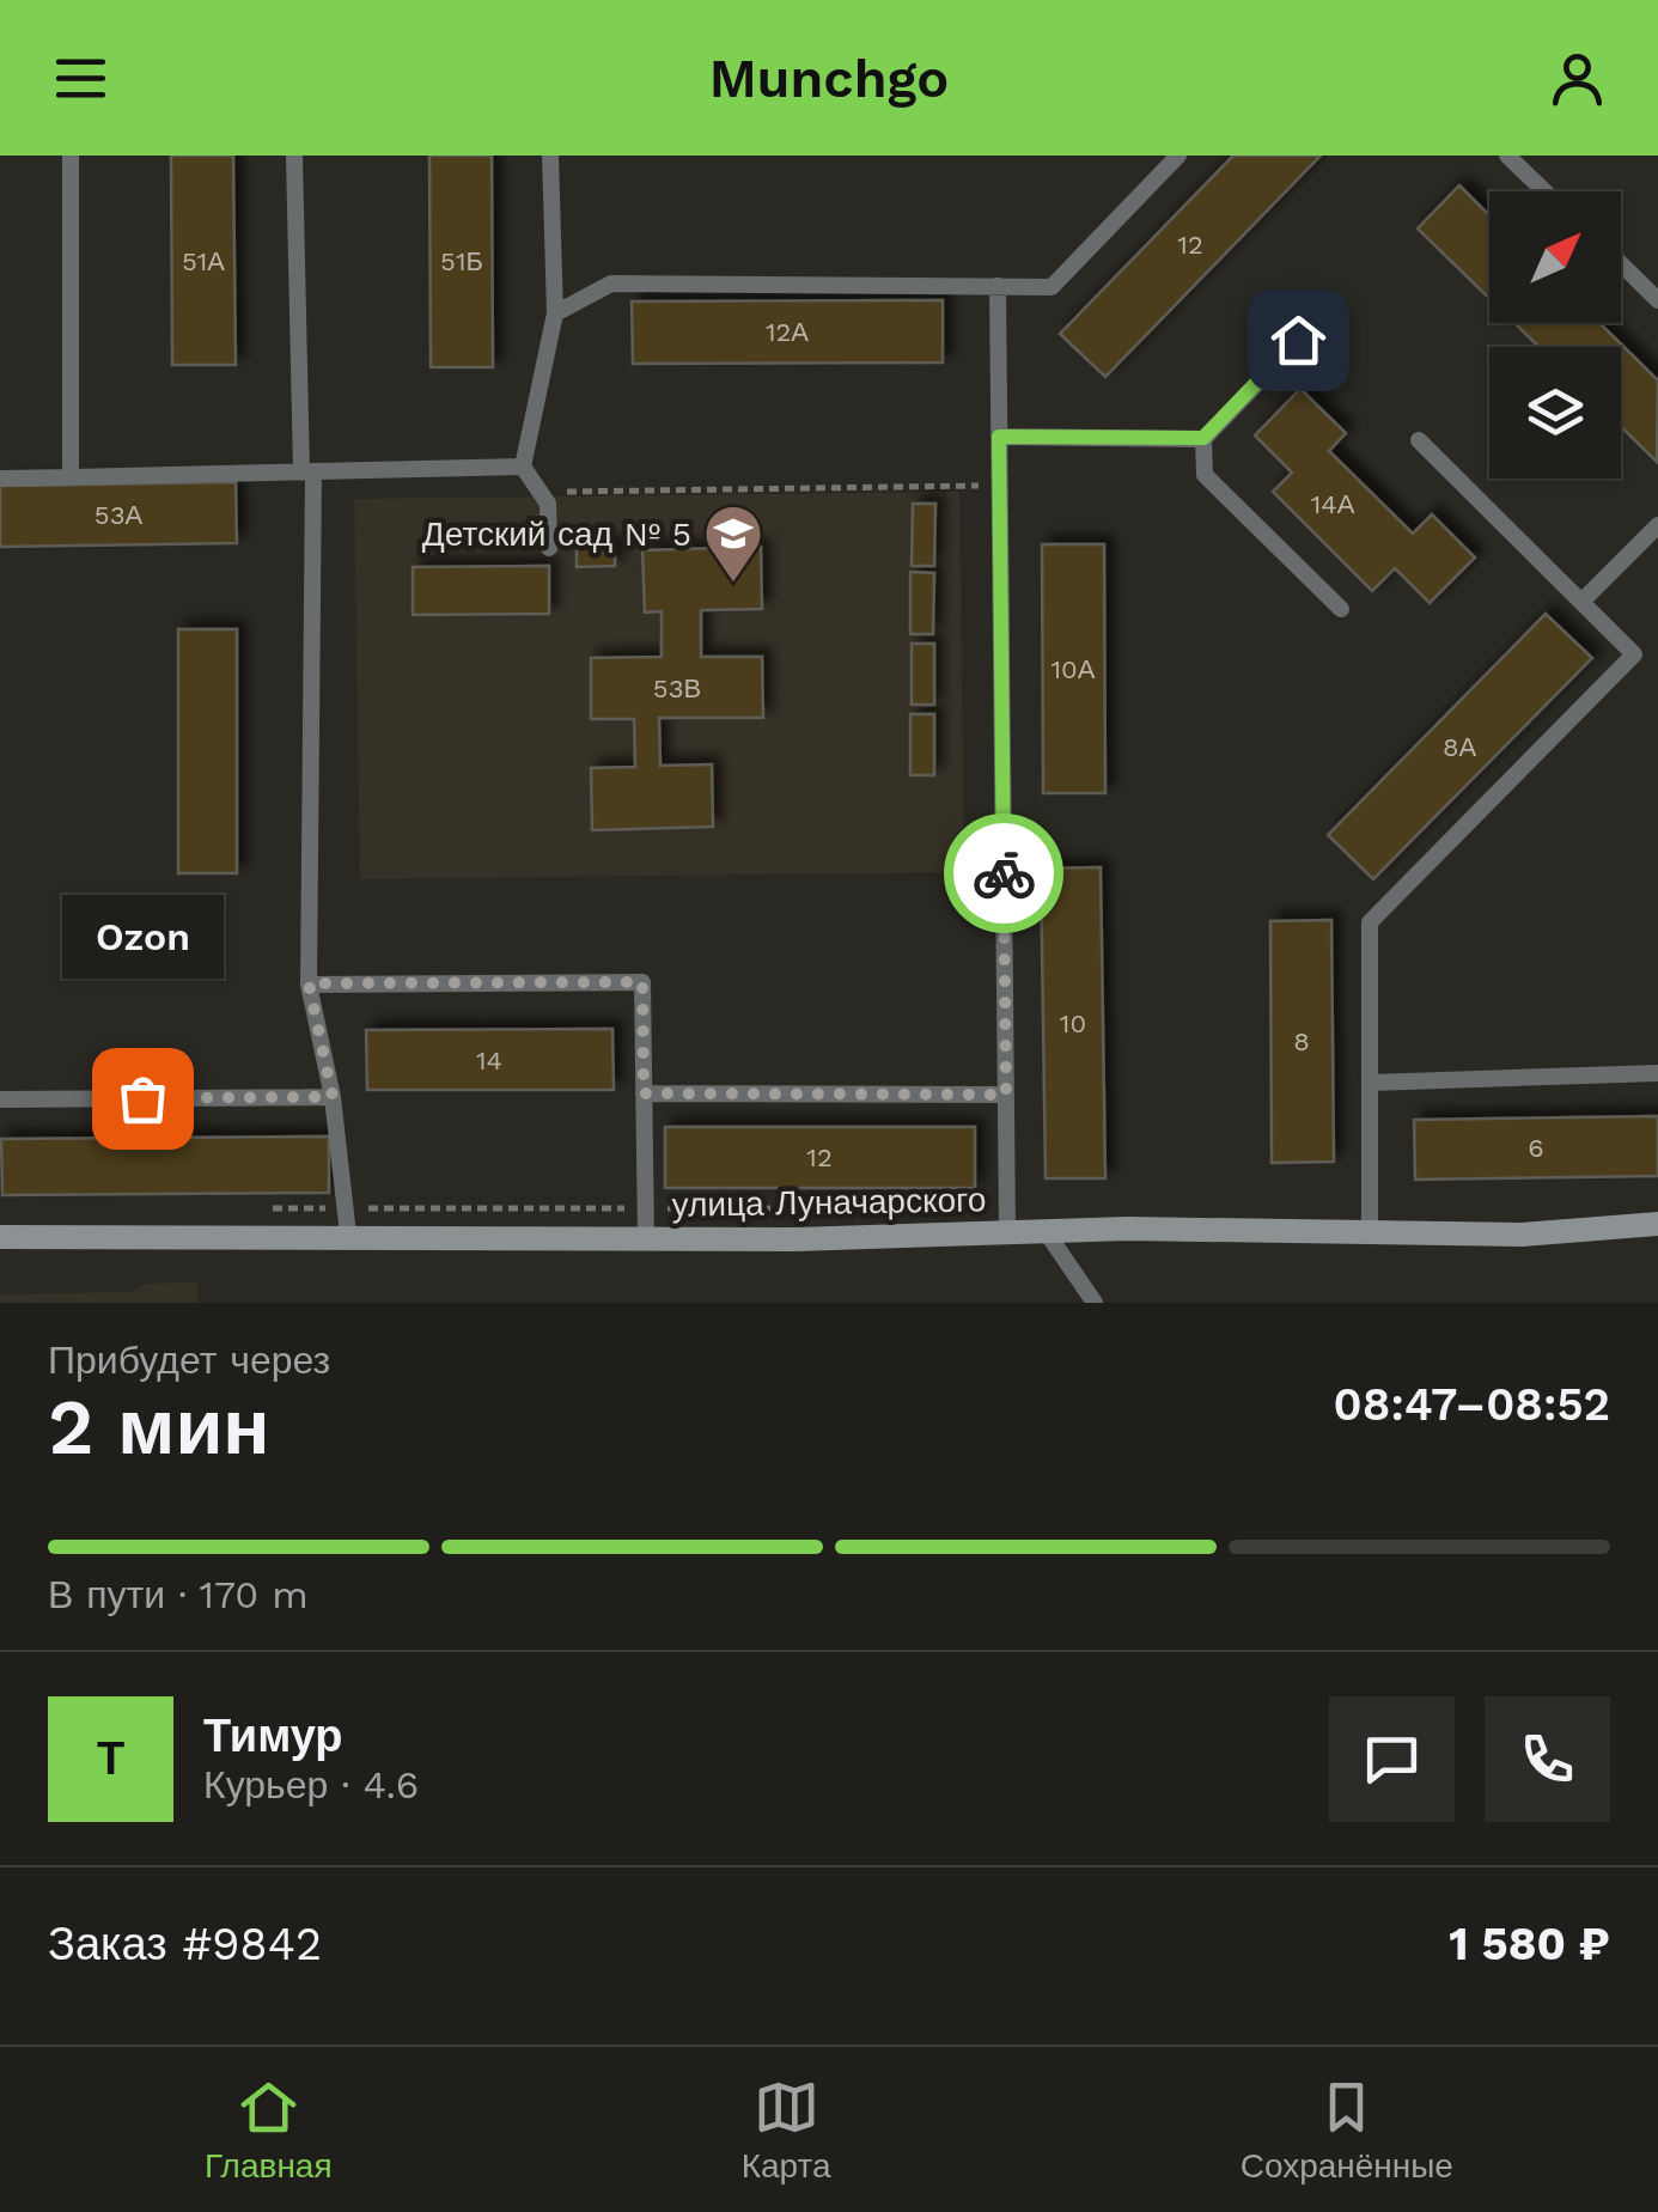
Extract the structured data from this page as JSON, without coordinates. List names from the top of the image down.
{
  "streets": {
    "street": ["улица Луначарского"]
  },
  "places": {
    "school or university": ["Детский сад № 5"],
    "other": ["Ozon"]
  },
  "house_numbers": [
    "12",
    "51А",
    "51Б",
    "12А",
    "14А",
    "53А",
    "10А",
    "53В",
    "8А",
    "10",
    "8",
    "14",
    "6",
    "12"
  ],
  "north": "top right",
  "page": {
    "header": "Munchgo",
    "bubble": "Ozon",
    "heading": ["2 мин", "Прибудет через", "08:47–08:52"],
    "panel": [
      "Тимур",
      "Курьер · 4.6",
      "Заказ #9842",
      "1 580 ₽"
    ],
    "bar": "В пути · 170 m",
    "round": "Т",
    "tabs": ["Главная", "Карта", "Сохранённые"]
  }
}
